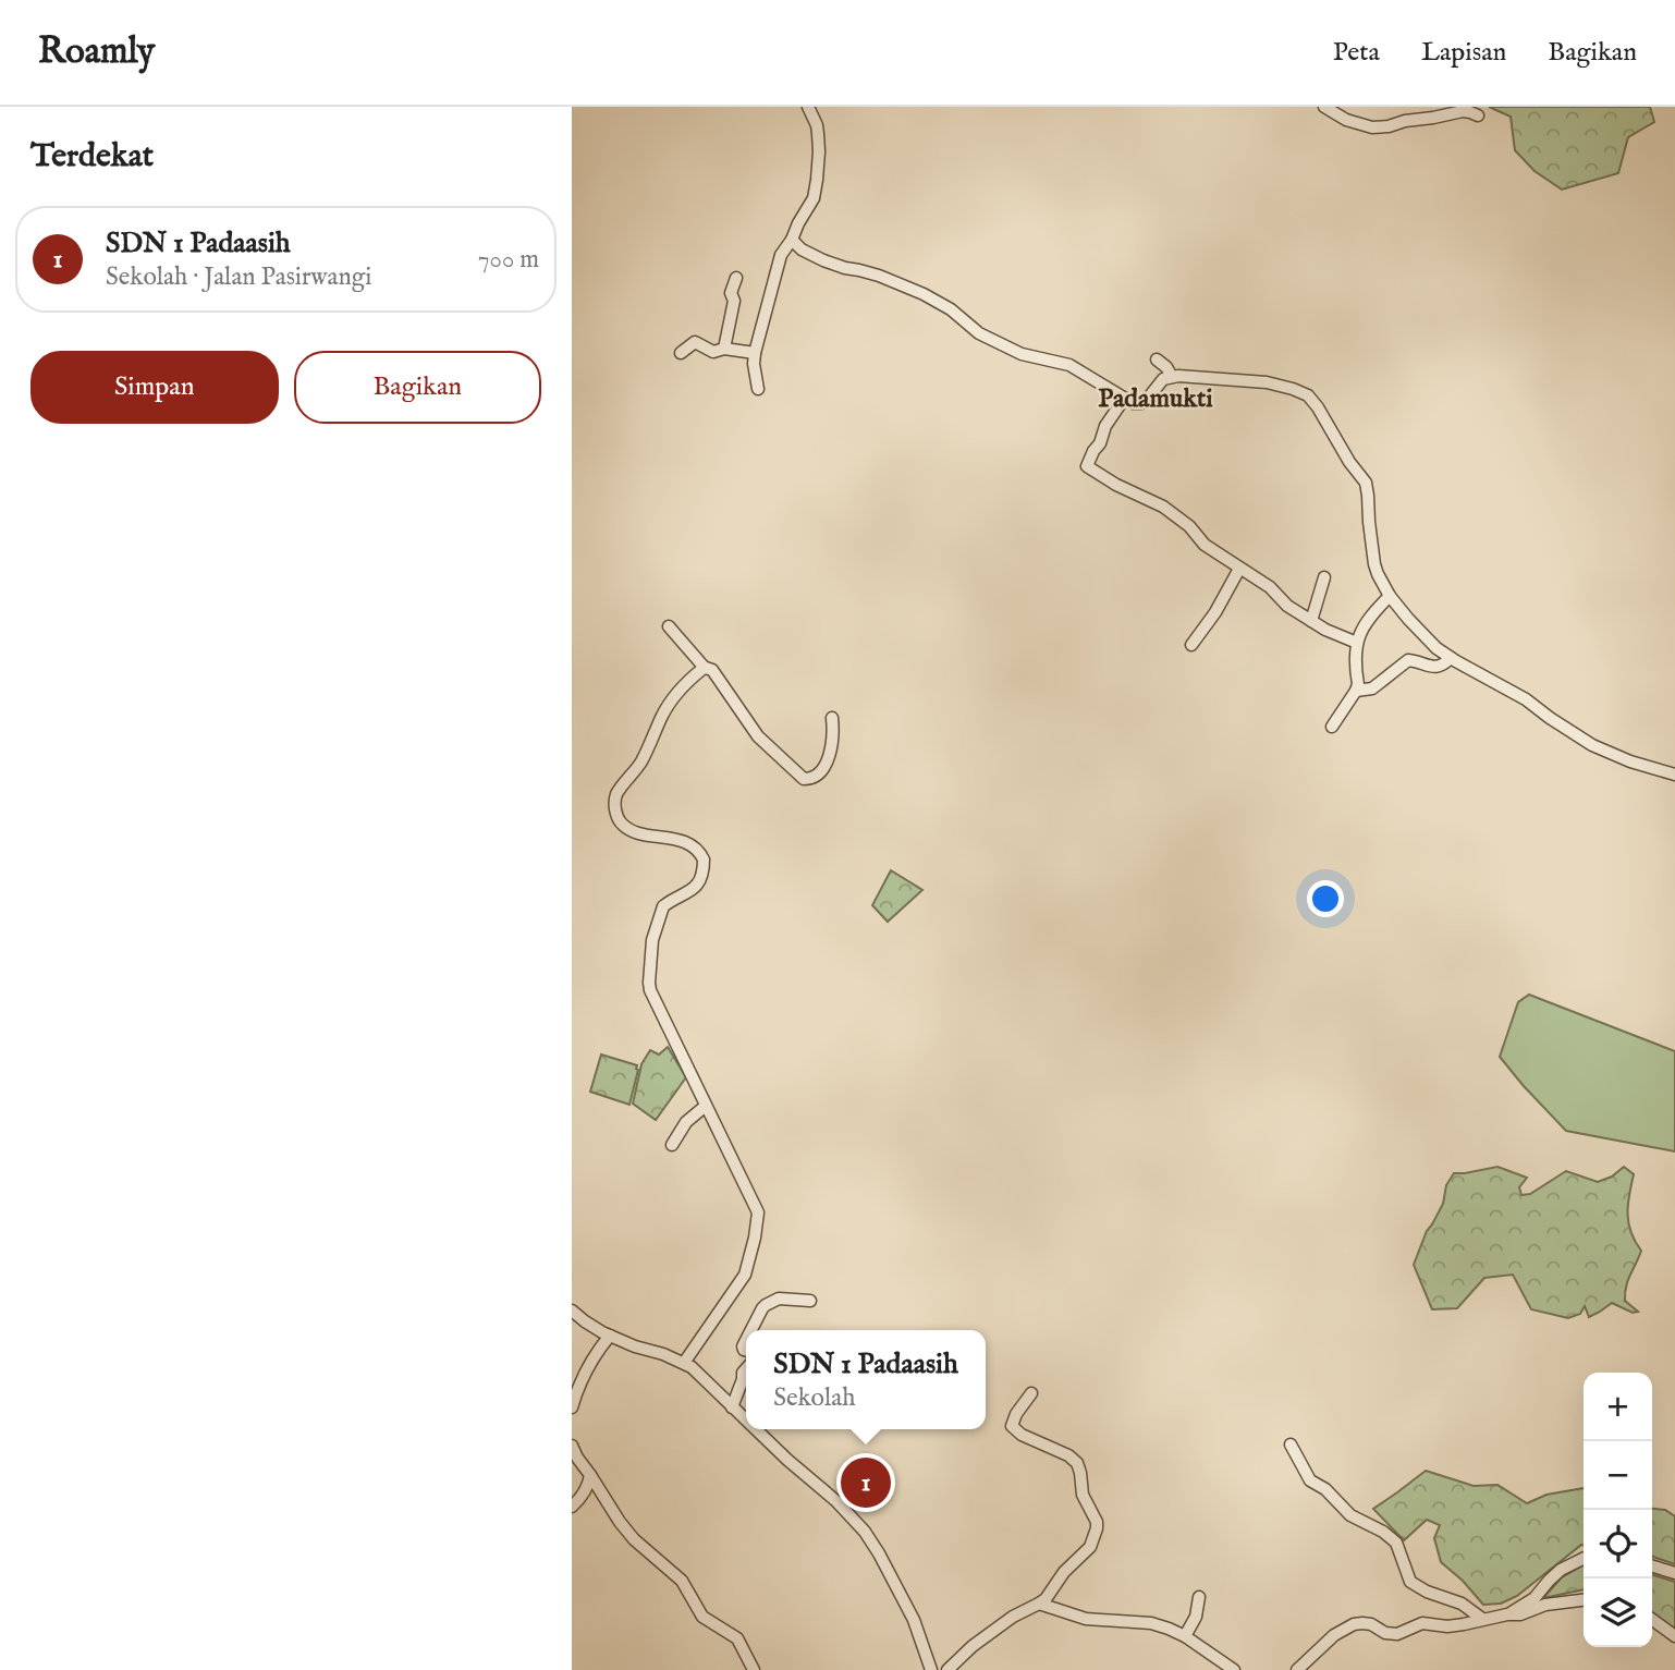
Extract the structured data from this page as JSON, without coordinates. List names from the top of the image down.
{
  "districts": ["Padamukti"],
  "page": {
    "header": "Roamly",
    "nav": ["Peta", "Lapisan", "Bagikan"],
    "heading": "Terdekat",
    "list": [
      {
        "mark": "1",
        "name": "SDN 1 Padaasih",
        "note": "Sekolah · Jalan Pasirwangi",
        "value": "700 m"
      }
    ],
    "buttons": ["Simpan", "Bagikan"],
    "popup": ["SDN 1 Padaasih", "Sekolah"],
    "map_buttons": ["+", "−"],
    "pins": "1"
  }
}
